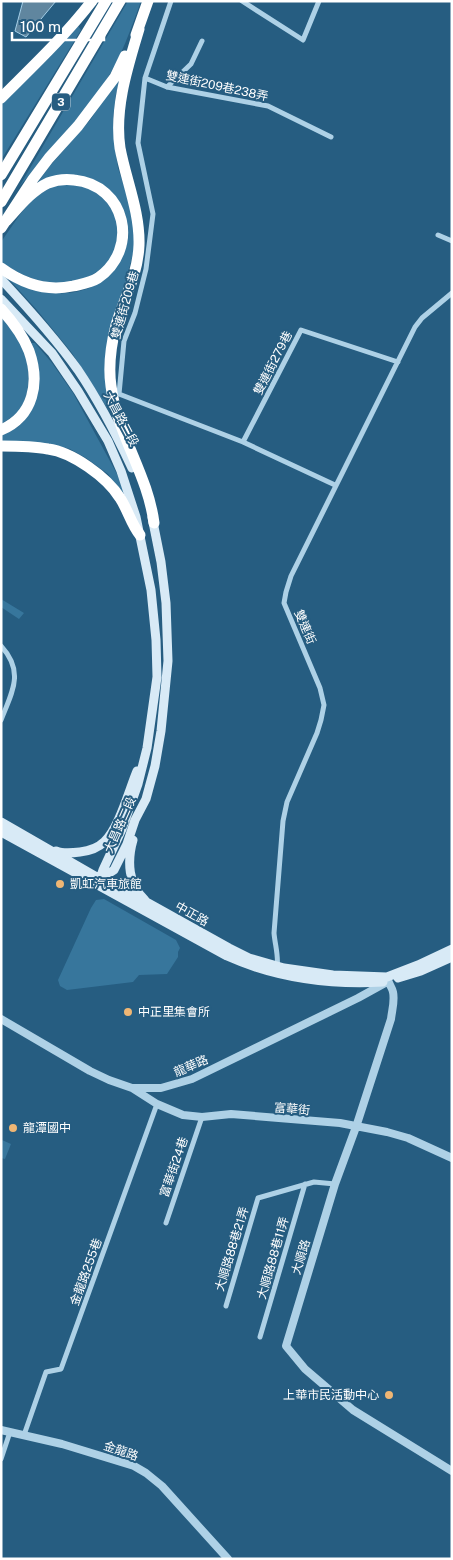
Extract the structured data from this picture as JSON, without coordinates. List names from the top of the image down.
{
  "streets": {
    "highway": ["3"],
    "main road": ["大昌路二段", "中正路"],
    "street": [
      "雙連街209巷238弄",
      "雙連街209巷",
      "雙連街279巷",
      "雙連街",
      "龍華路",
      "富華街",
      "富華街24巷",
      "大順路88巷21弄",
      "大順路",
      "大順路88巷11弄",
      "金龍路255巷",
      "金龍路"
    ]
  },
  "crossings": [
    ["雙連街209巷238弄", "雙連街209巷"],
    ["雙連街209巷", "雙連街279巷"],
    ["雙連街209巷", "雙連街"],
    ["雙連街279巷", "雙連街"],
    ["大昌路二段", "中正路"],
    ["雙連街", "中正路"],
    ["中正路", "龍華路"],
    ["中正路", "大順路"],
    ["龍華路", "富華街"],
    ["龍華路", "大順路"],
    ["富華街", "富華街24巷"],
    ["富華街", "大順路"],
    ["富華街", "金龍路255巷"],
    ["大順路88巷21弄", "大順路88巷11弄"],
    ["金龍路255巷", "金龍路"]
  ],
  "places": [
    "凱虹汽車旅館",
    "中正里集會所",
    "龍潭國中",
    "上華市民活動中心"
  ],
  "scale_bar": "100 m"
}
